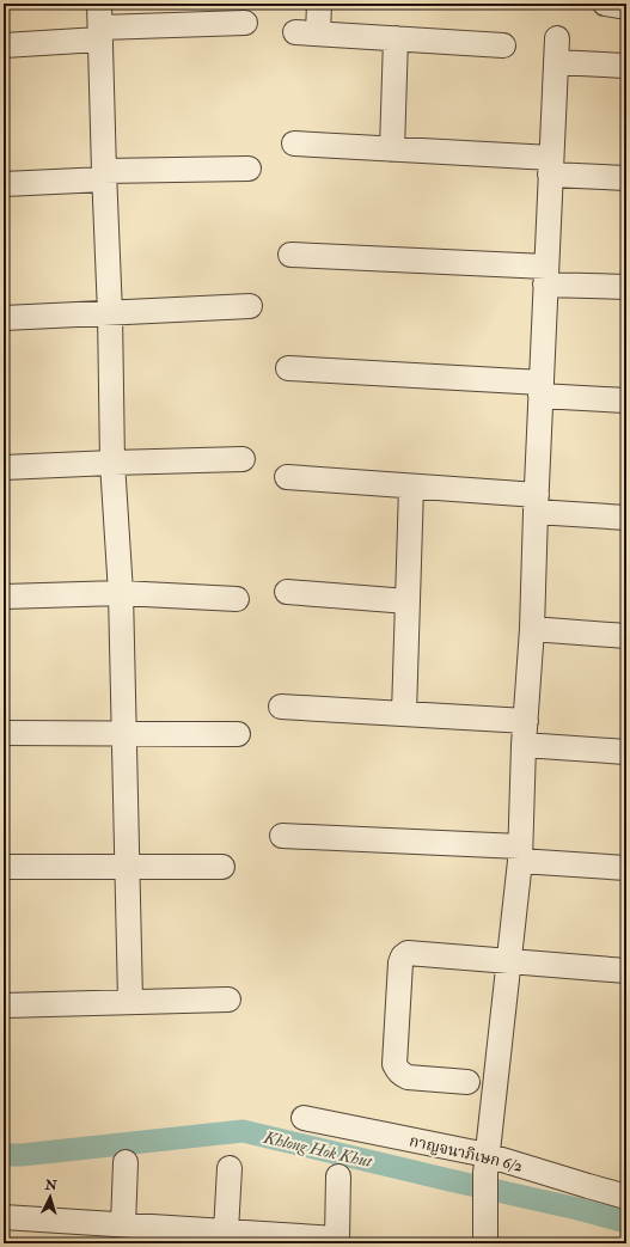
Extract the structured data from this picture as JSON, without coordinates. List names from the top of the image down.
{
  "streets": {
    "street": ["กาญจนาภิเษก 6/2"]
  },
  "water": ["Khlong Hok Khut"],
  "north": "top"
}
